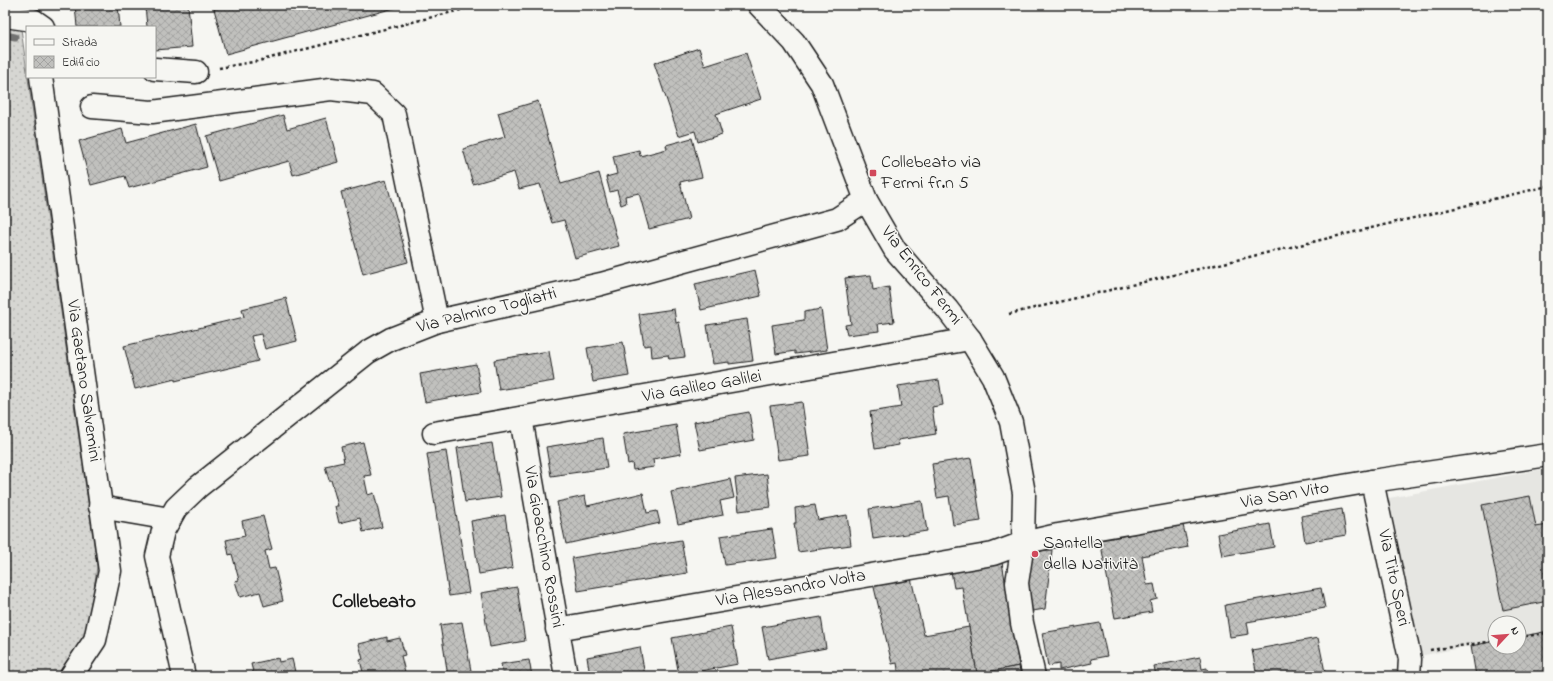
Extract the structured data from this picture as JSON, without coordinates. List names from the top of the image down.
{
  "streets": {
    "street": [
      "Via Enrico Fermi",
      "Via Palmiro Togliatti",
      "Via Gaetano Salvemini",
      "Via Galileo Galilei",
      "Via San Vito",
      "Via Gioacchino Rossini",
      "Via Tito Speri",
      "Via Alessandro Volta"
    ]
  },
  "crossings": [
    ["Via Enrico Fermi", "Via Palmiro Togliatti"],
    ["Via Enrico Fermi", "Via Galileo Galilei"],
    ["Via Enrico Fermi", "Via San Vito"],
    ["Via Enrico Fermi", "Via Alessandro Volta"],
    ["Via Galileo Galilei", "Via Gioacchino Rossini"],
    ["Via San Vito", "Via Tito Speri"],
    ["Via San Vito", "Via Alessandro Volta"],
    ["Via Gioacchino Rossini", "Via Alessandro Volta"]
  ],
  "districts": ["Collebeato"],
  "places": {
    "transit": ["Collebeato via Fermi fr.n 5"],
    "other": ["Santella della Natività"]
  },
  "legend": ["Strada", "Edificio"],
  "north": "top right"
}
